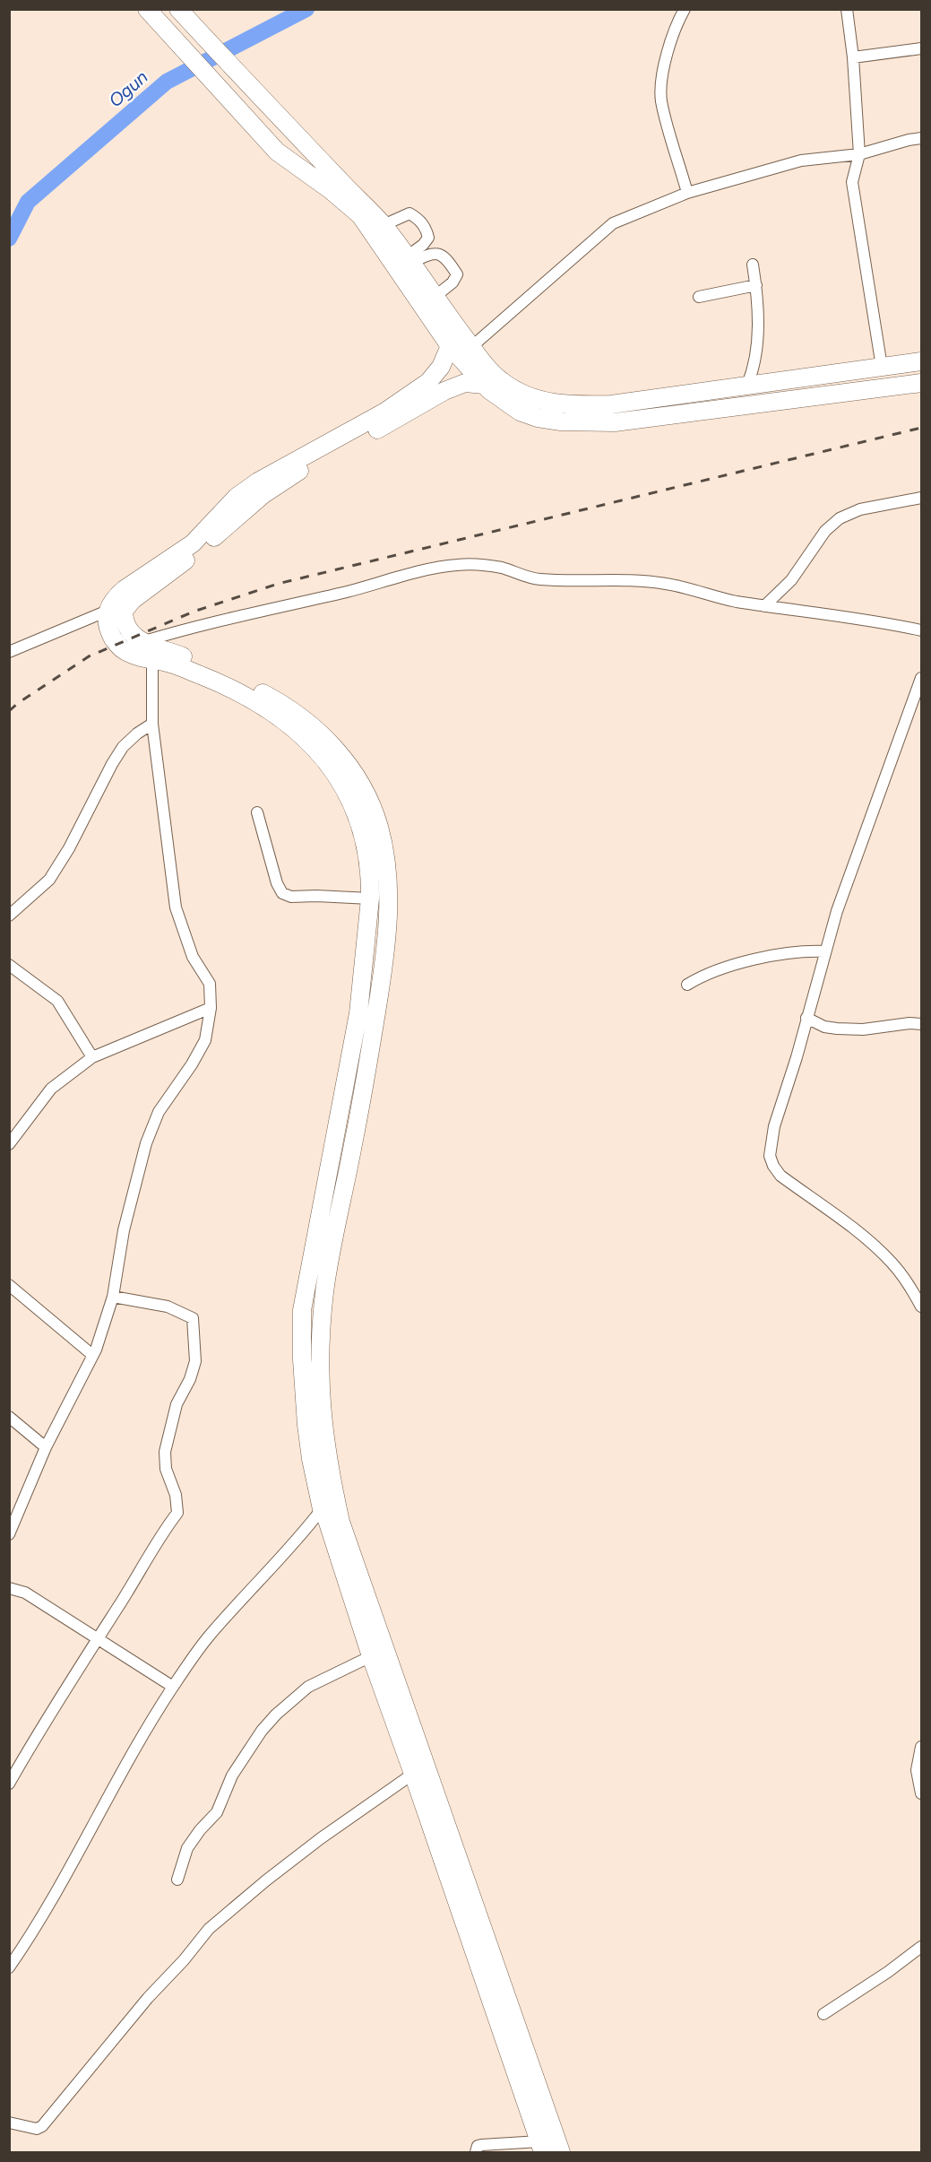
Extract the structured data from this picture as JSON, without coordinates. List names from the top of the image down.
{
  "water": ["Ogun"]
}
